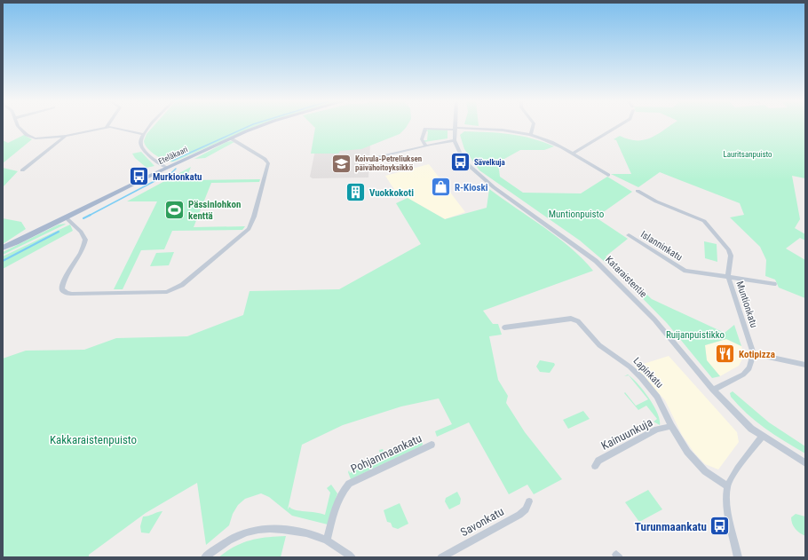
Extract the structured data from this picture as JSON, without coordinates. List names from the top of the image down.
{
  "streets": {
    "main road": ["Eteläkaari"],
    "street": [
      "Islanninkatu",
      "Kataraistentie",
      "Muntionkatu",
      "Lapinkatu",
      "Kainuunkuja",
      "Pohjanmaankatu",
      "Savonkatu"
    ]
  },
  "crossings": [
    ["Islanninkatu", "Muntionkatu"],
    ["Lapinkatu", "Kainuunkuja"]
  ],
  "parks": [
    "Lauritsanpuisto",
    "Muntionpuisto",
    "Ruijanpuistikko",
    "Kakkaraistenpuisto"
  ],
  "places": {
    "bus stop": ["Sävelkuja", "Murkionkatu", "Turunmaankatu"],
    "school or university": ["Koivula-Petreliuksen päivähoitoyksikkö"],
    "shop": ["R-Kioski"],
    "building": ["Vuokkokoti"],
    "sports": ["Pässinlohkon kenttä"],
    "restaurant": ["Kotipizza"]
  }
}
